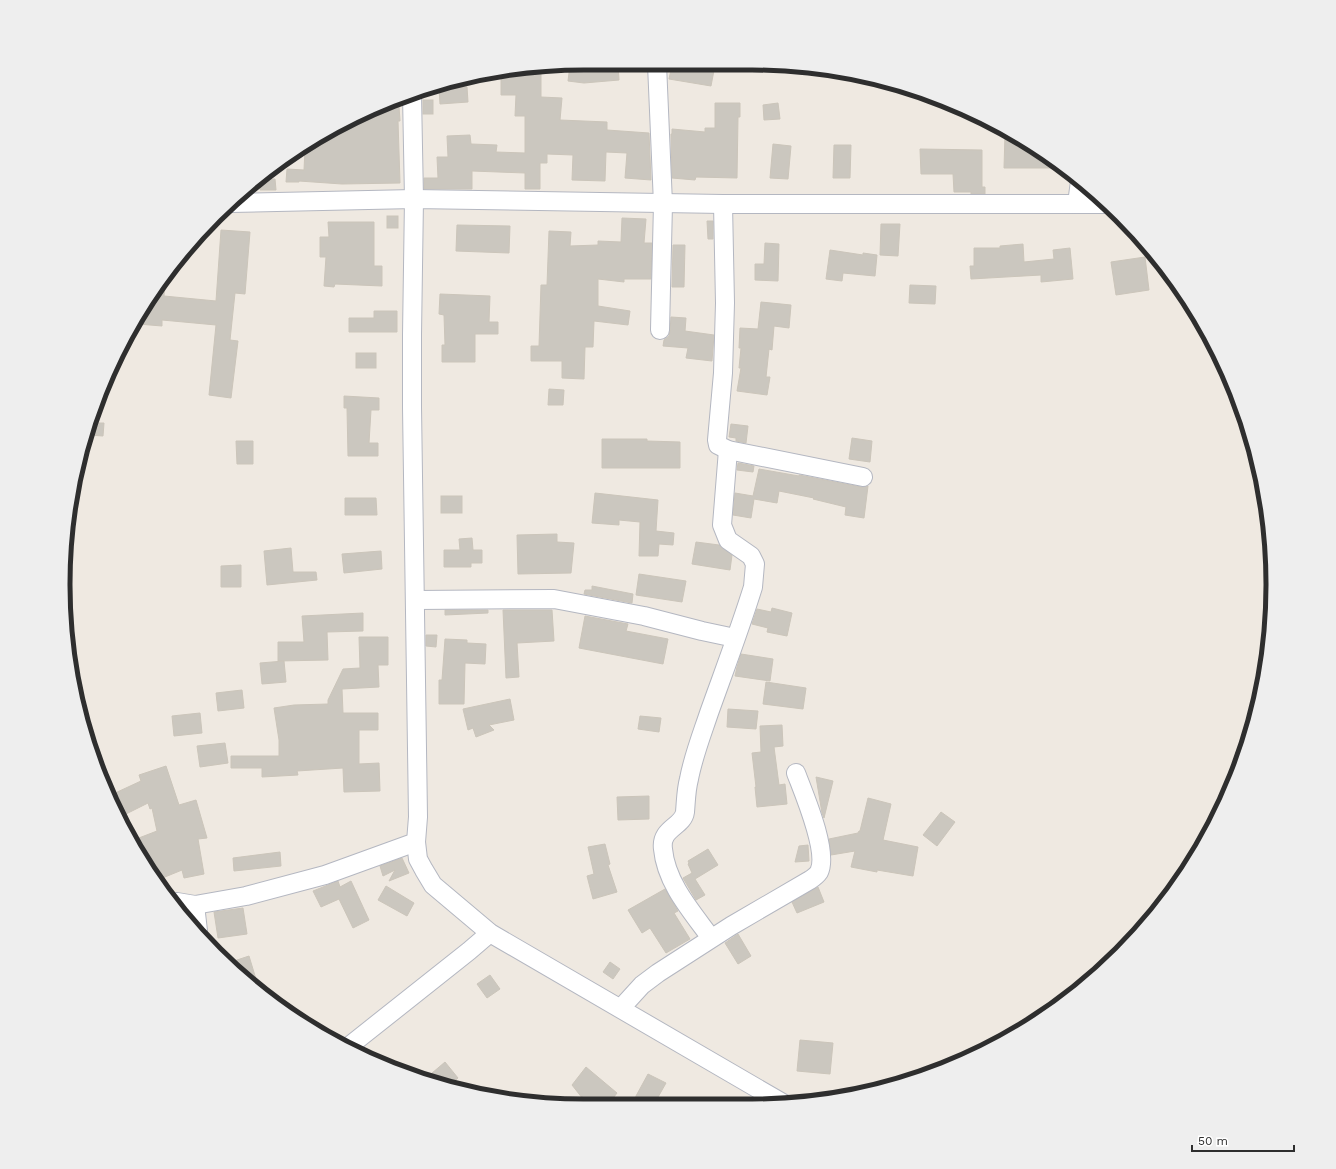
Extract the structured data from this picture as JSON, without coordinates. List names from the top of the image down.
{
  "scale_bar": "50 m"
}
